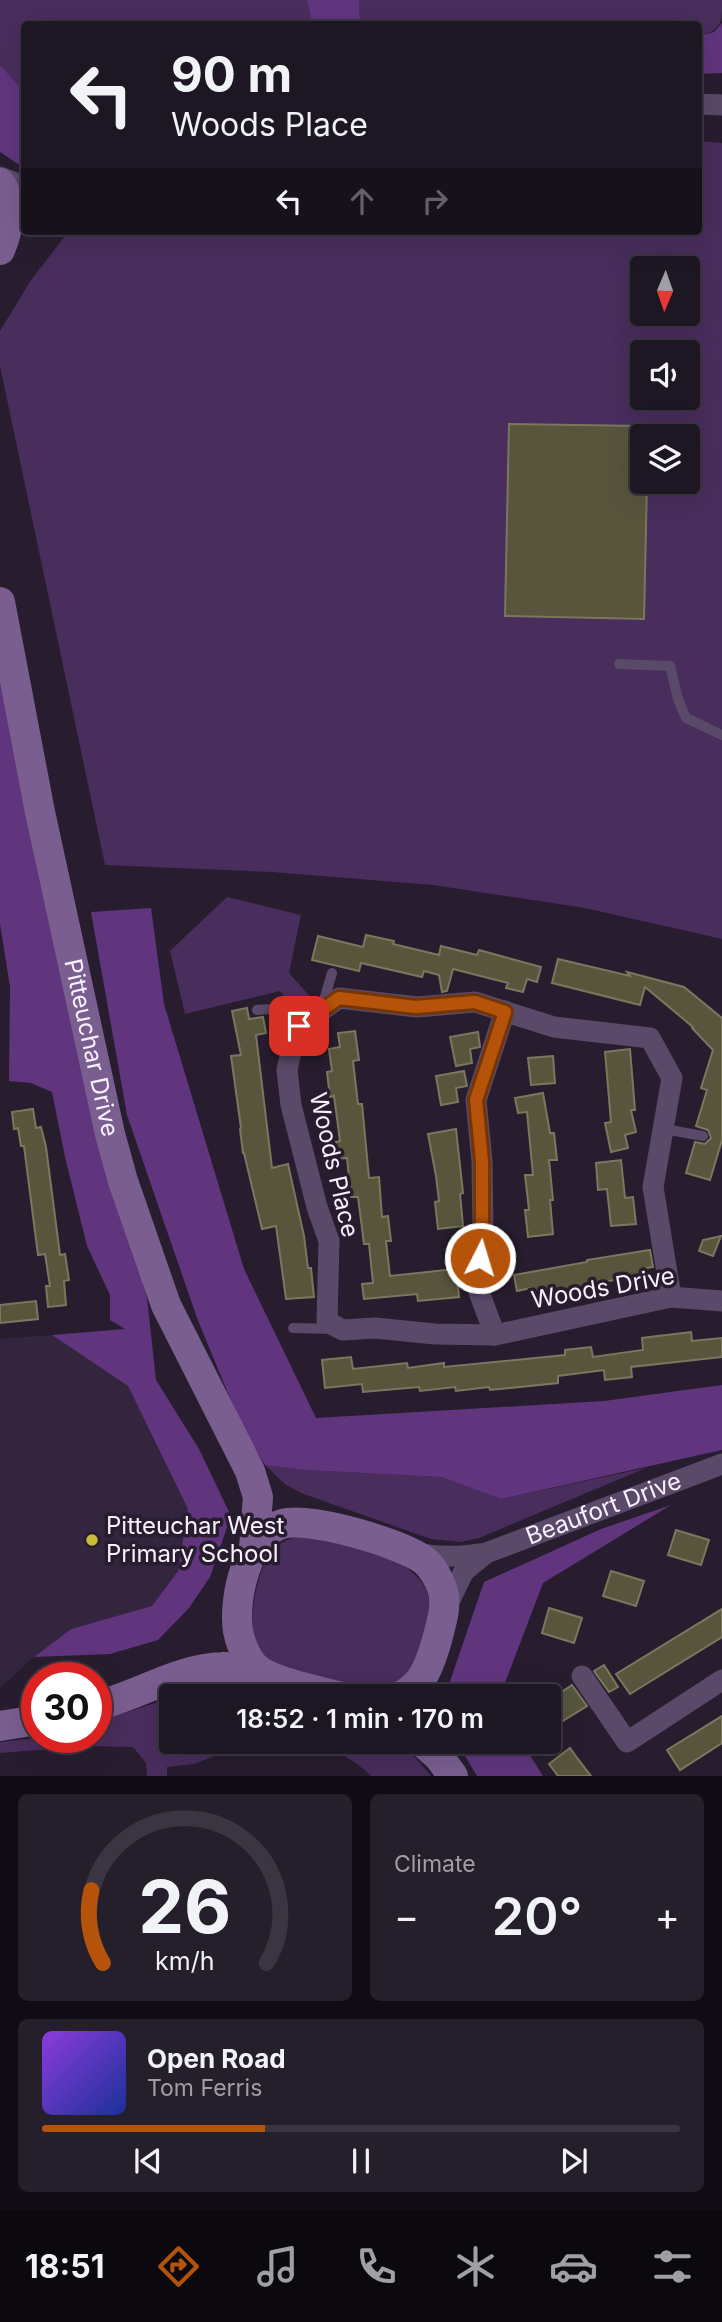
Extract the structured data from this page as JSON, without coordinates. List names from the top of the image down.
{
  "streets": {
    "street": [
      "Pitteuchar Drive",
      "Woods Place",
      "Woods Drive",
      "Beaufort Drive"
    ]
  },
  "crossings": [
    ["Woods Place", "Woods Drive"]
  ],
  "places": ["Pitteuchar West Primary School"],
  "north": "bottom",
  "page": {
    "turn": ["90 m", "Woods Place"],
    "limit": "30",
    "trip": "18:52 · 1 min · 170 m",
    "tile": "Climate",
    "heat": ["−", "20°", "+"],
    "song": ["Open Road", "Tom Ferris"],
    "tabs": "18:51",
    "gauge": ["26", "km/h"]
  }
}
